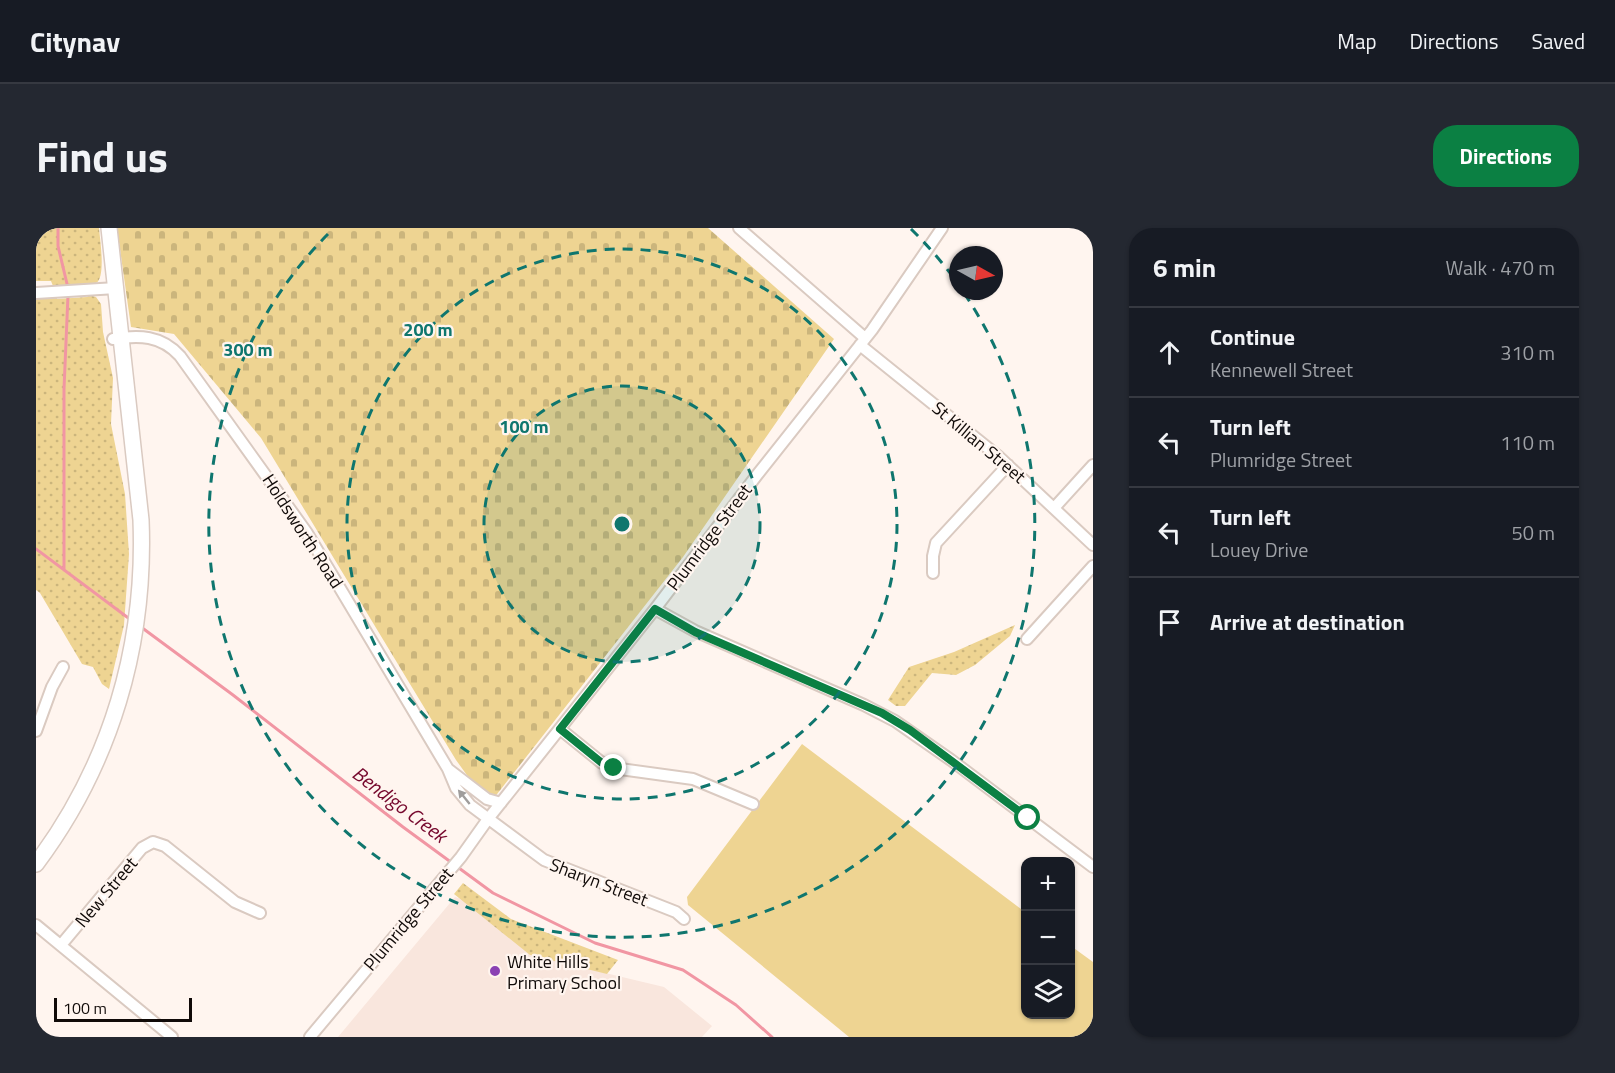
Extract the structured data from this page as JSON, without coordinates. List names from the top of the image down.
{
  "streets": {
    "street": [
      "St Killian Street",
      "Holdsworth Road",
      "Plumridge Street",
      "Sharyn Street",
      "New Street"
    ]
  },
  "crossings": [
    ["St Killian Street", "Plumridge Street"],
    ["Holdsworth Road", "Plumridge Street"],
    ["Holdsworth Road", "Sharyn Street"],
    ["Plumridge Street", "Sharyn Street"]
  ],
  "water": ["Bendigo Creek"],
  "places": ["White Hills Primary School"],
  "scale_bar": "100 m",
  "north": "right",
  "page": {
    "header": "Citynav",
    "nav": ["Map", "Directions", "Saved"],
    "title": "Find us",
    "buttons": "Directions",
    "heading": ["6 min", "Walk · 470 m"],
    "list": [
      ["Continue", "Kennewell Street", "310 m"],
      ["Turn left", "Plumridge Street", "110 m"],
      ["Turn left", "Louey Drive", "50 m"],
      "Arrive at destination"
    ],
    "map_buttons": ["+", "−"],
    "scale": "100 m"
  },
  "rings": ["200 m", "300 m", "100 m"]
}
